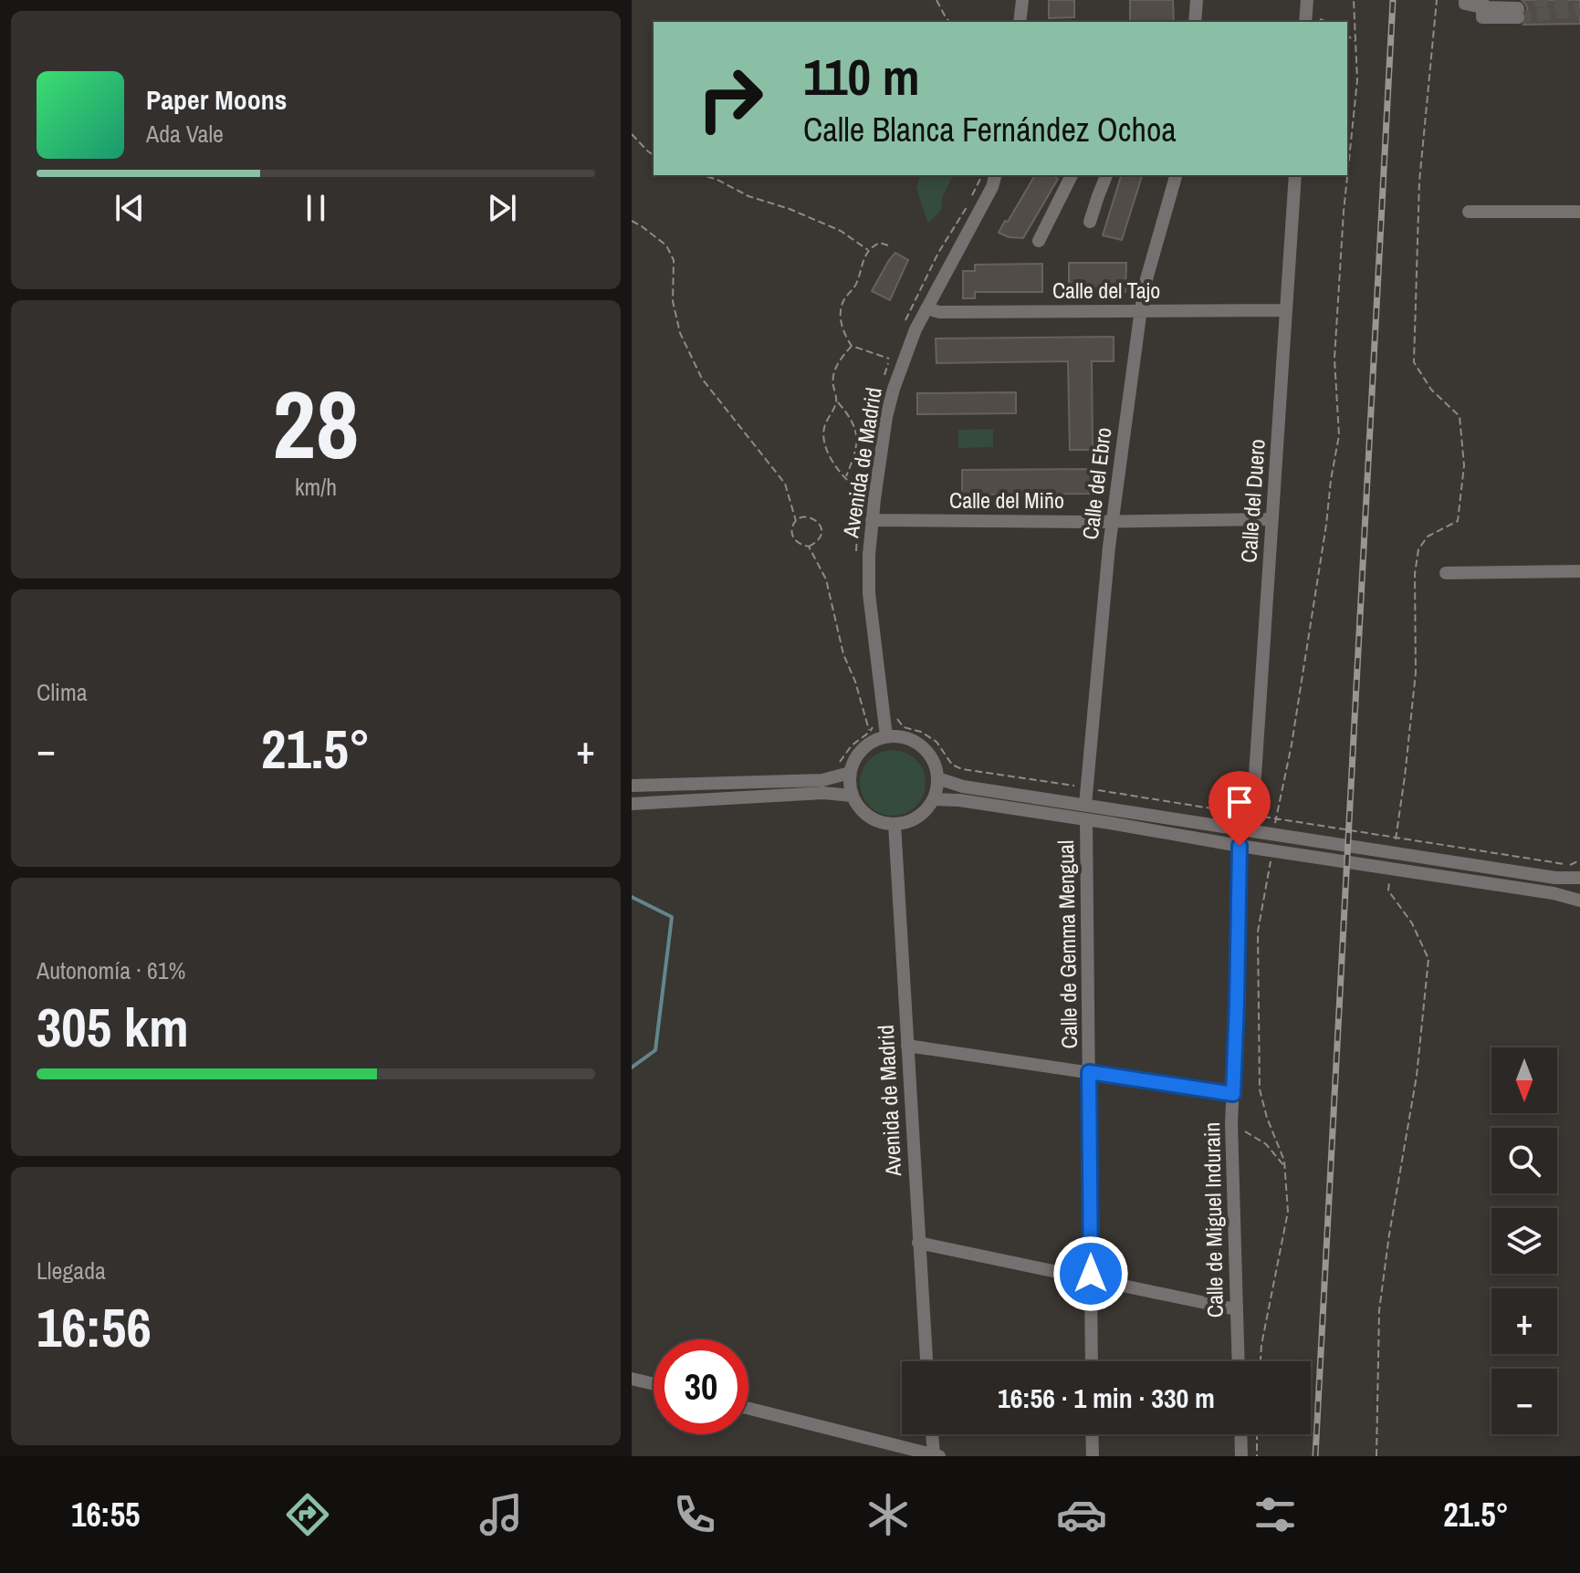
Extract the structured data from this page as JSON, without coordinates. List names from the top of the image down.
{
  "streets": {
    "street": [
      "Calle del Tajo",
      "Avenida de Madrid",
      "Calle del Ebro",
      "Calle del Miño",
      "Calle del Duero",
      "Calle de Gemma Mengual",
      "Calle de Miguel Indurain"
    ]
  },
  "crossings": [
    ["Calle del Tajo", "Avenida de Madrid"],
    ["Calle del Tajo", "Calle del Ebro"],
    ["Calle del Tajo", "Calle del Duero"],
    ["Avenida de Madrid", "Calle del Miño"],
    ["Calle del Ebro", "Calle del Miño"],
    ["Calle del Miño", "Calle del Duero"]
  ],
  "north": "bottom",
  "page": {
    "turn": ["110 m", "Calle Blanca Fernández Ochoa"],
    "song": ["Paper Moons", "Ada Vale"],
    "tile": [
      ["28", "km/h"],
      "Clima",
      ["Autonomía · 61%", "305 km"],
      ["Llegada", "16:56"]
    ],
    "heat": ["−", "21.5°", "+"],
    "map_buttons": ["+", "−"],
    "limit": "30",
    "trip": "16:56 · 1 min · 330 m",
    "tabs": ["16:55", "21.5°"]
  }
}
